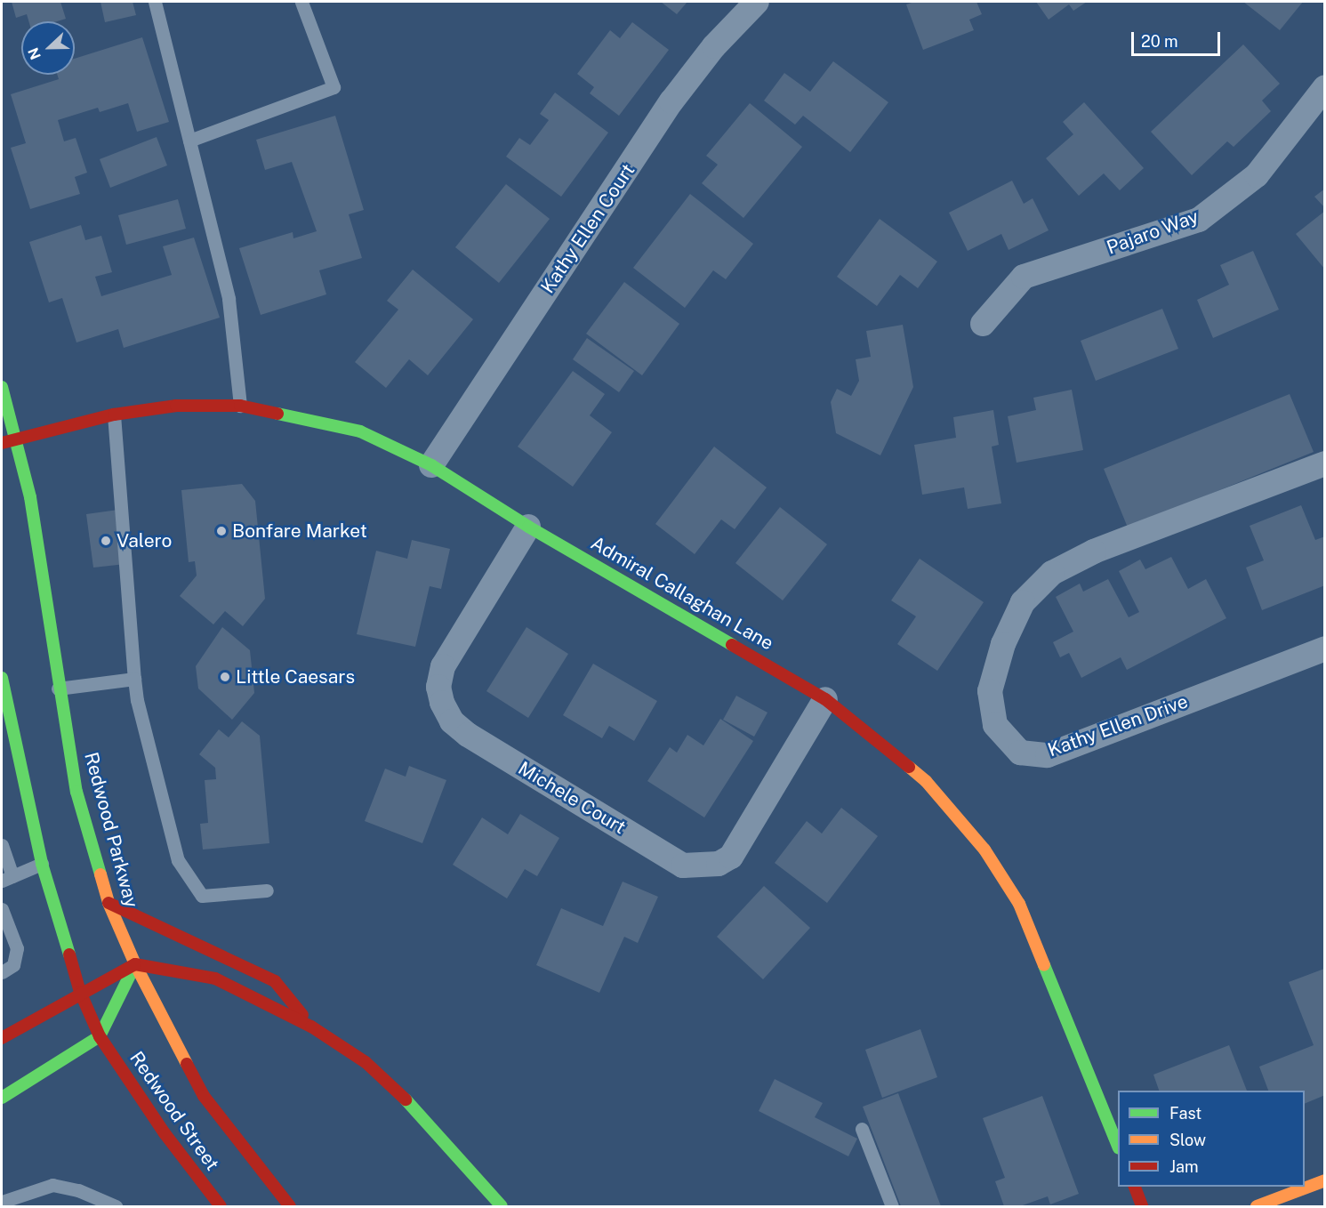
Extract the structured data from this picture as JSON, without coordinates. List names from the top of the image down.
{
  "streets": {
    "main road": ["Admiral Callaghan Lane", "Redwood Parkway", "Redwood Street"],
    "street": [
      "Kathy Ellen Court",
      "Pajaro Way",
      "Kathy Ellen Drive",
      "Michele Court"
    ]
  },
  "crossings": [
    ["Kathy Ellen Court", "Admiral Callaghan Lane"],
    ["Admiral Callaghan Lane", "Michele Court"],
    ["Admiral Callaghan Lane", "Redwood Parkway"]
  ],
  "places": ["Bonfare Market", "Valero", "Little Caesars"],
  "legend": ["Fast", "Slow", "Jam"],
  "scale_bar": "20 m",
  "north": "left"
}
